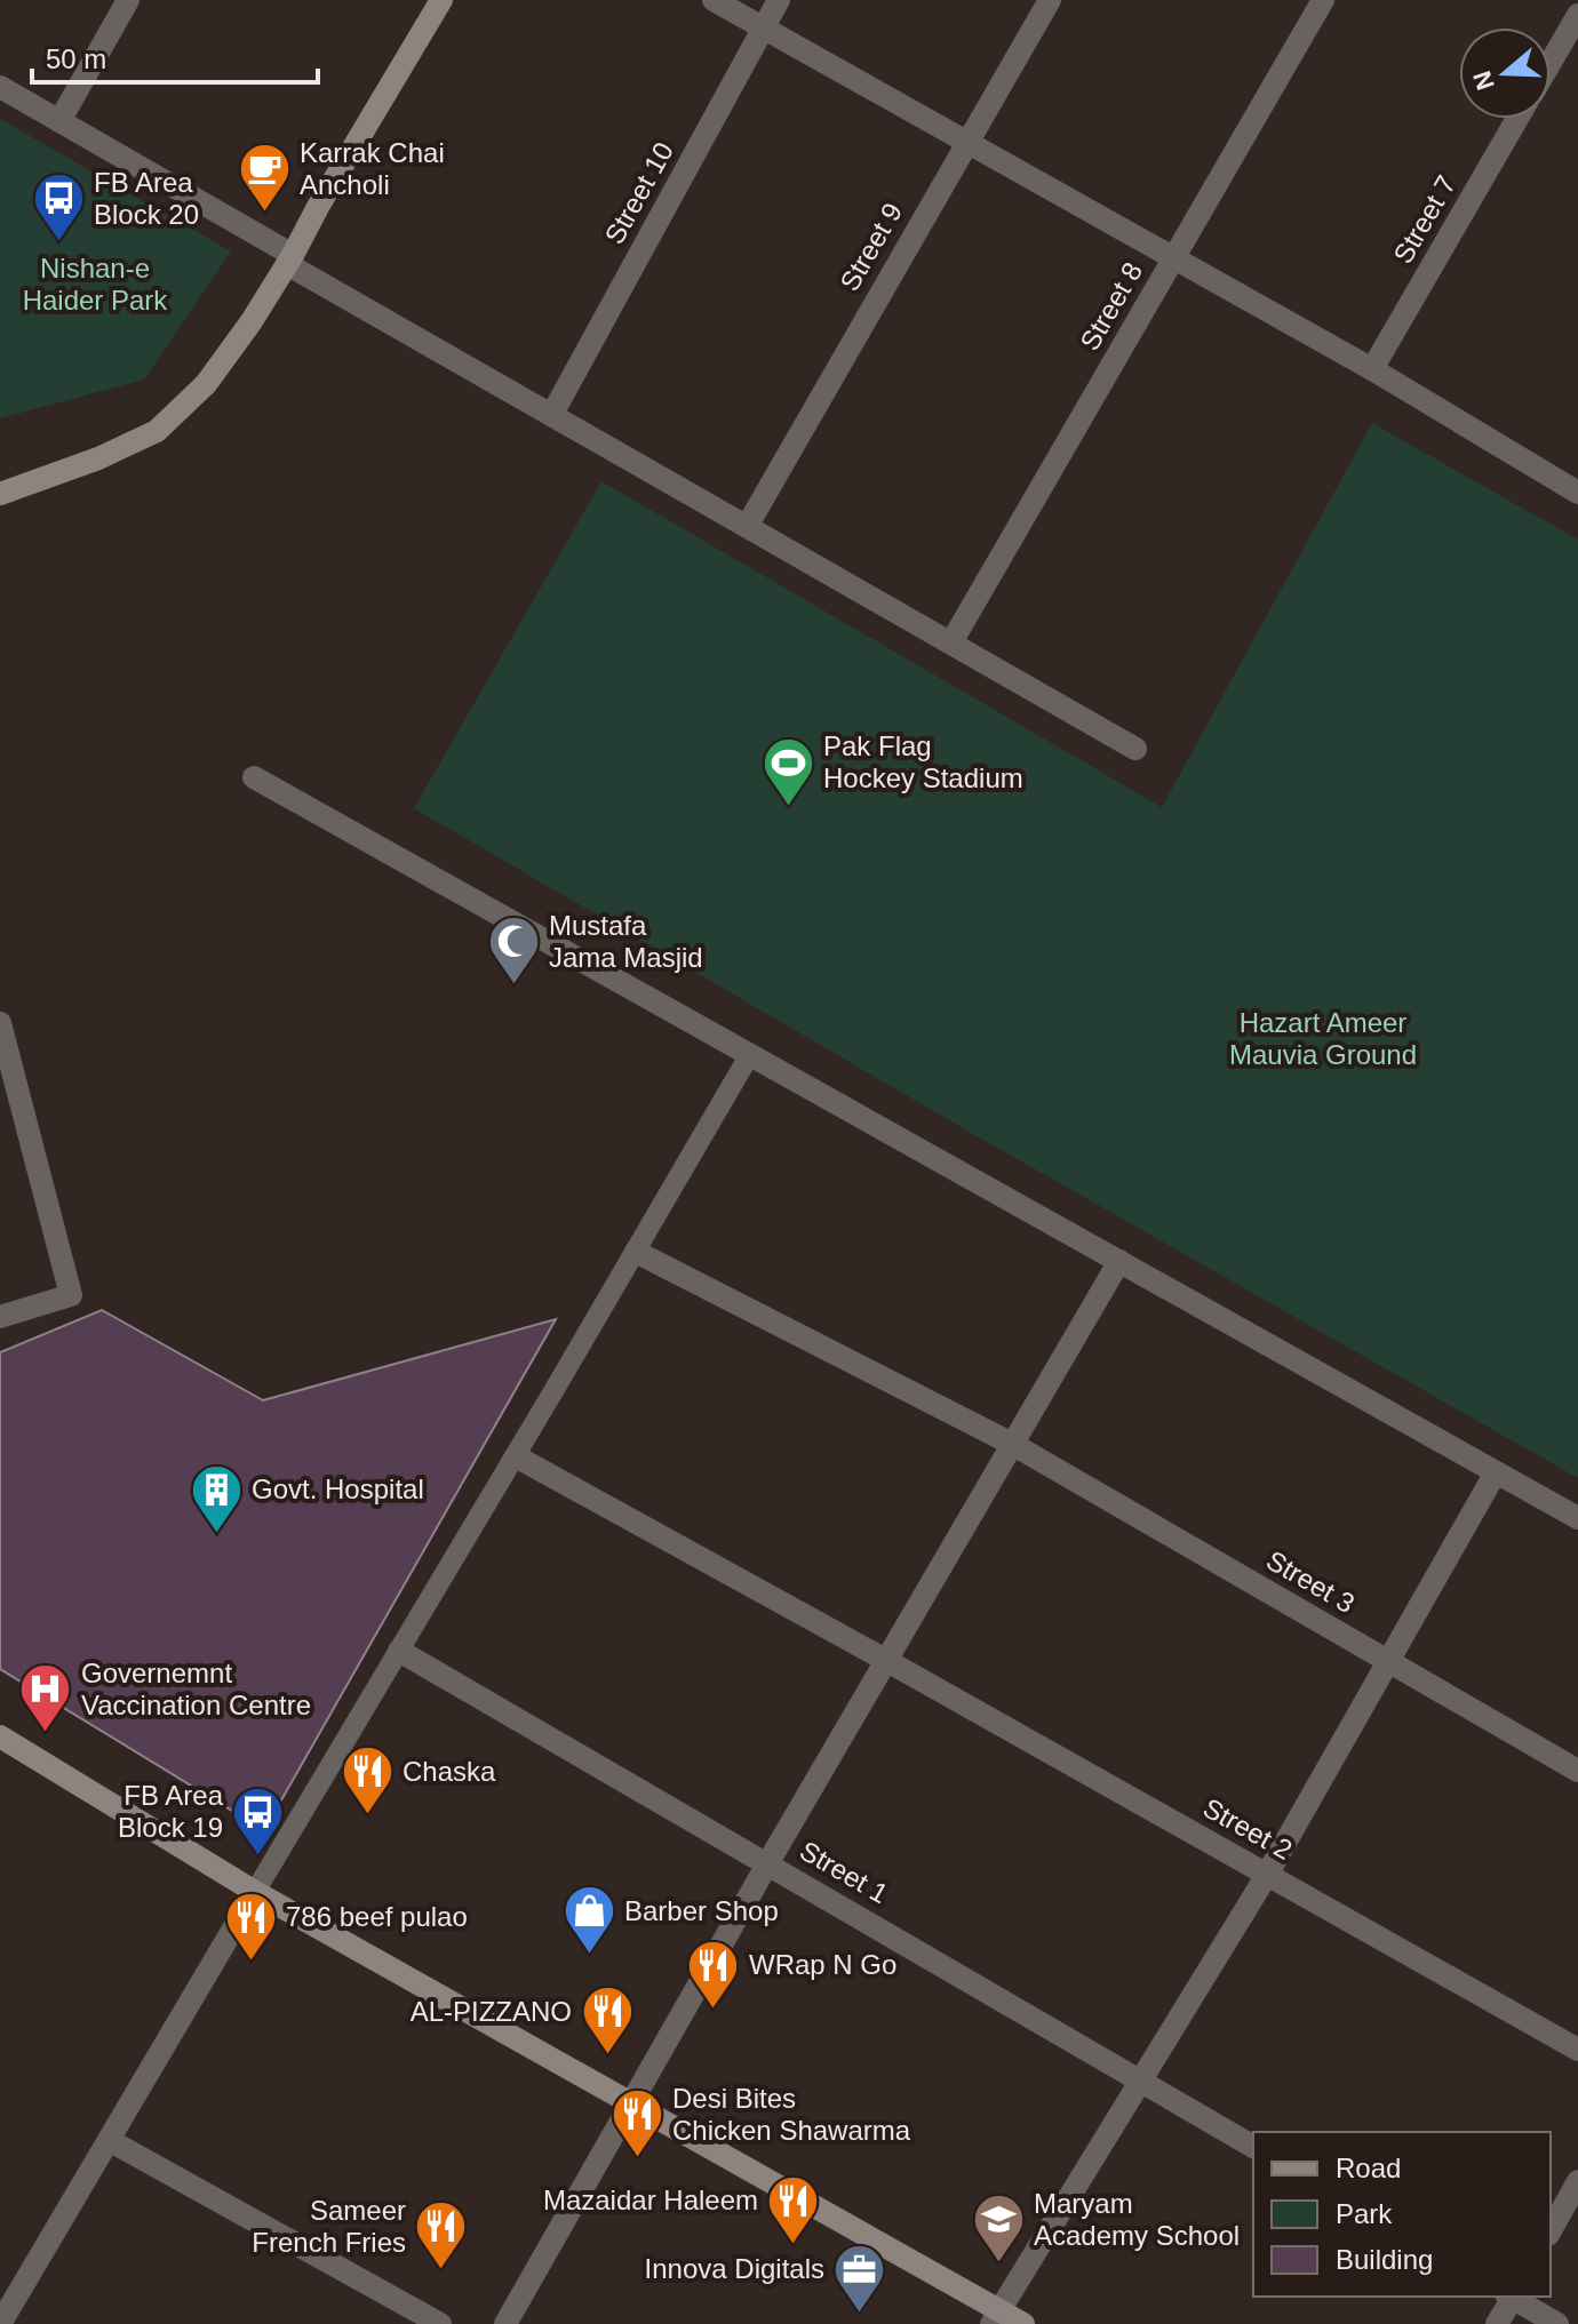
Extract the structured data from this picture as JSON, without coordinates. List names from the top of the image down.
{
  "streets": {
    "street": [
      "Street 10",
      "Street 7",
      "Street 9",
      "Street 8",
      "Street 3",
      "Street 2",
      "Street 1"
    ]
  },
  "parks": ["Nishan-e Haider Park", "Hazart Ameer Mauvia Ground"],
  "places": {
    "cafe": ["Karrak Chai Ancholi"],
    "bus stop": ["FB Area Block 20", "FB Area Block 19"],
    "sports": ["Pak Flag Hockey Stadium"],
    "mosque": ["Mustafa Jama Masjid"],
    "building": ["Govt. Hospital"],
    "hospital": ["Governemnt Vaccination Centre"],
    "restaurant": [
      "Chaska",
      "786 beef pulao",
      "WRap N Go",
      "AL-PIZZANO",
      "Desi Bites Chicken Shawarma",
      "Mazaidar Haleem",
      "Sameer French Fries"
    ],
    "shop": ["Barber Shop"],
    "school or university": ["Maryam Academy School"],
    "office": ["Innova Digitals"]
  },
  "legend": ["Road", "Park", "Building"],
  "scale_bar": "50 m",
  "north": "left"
}
